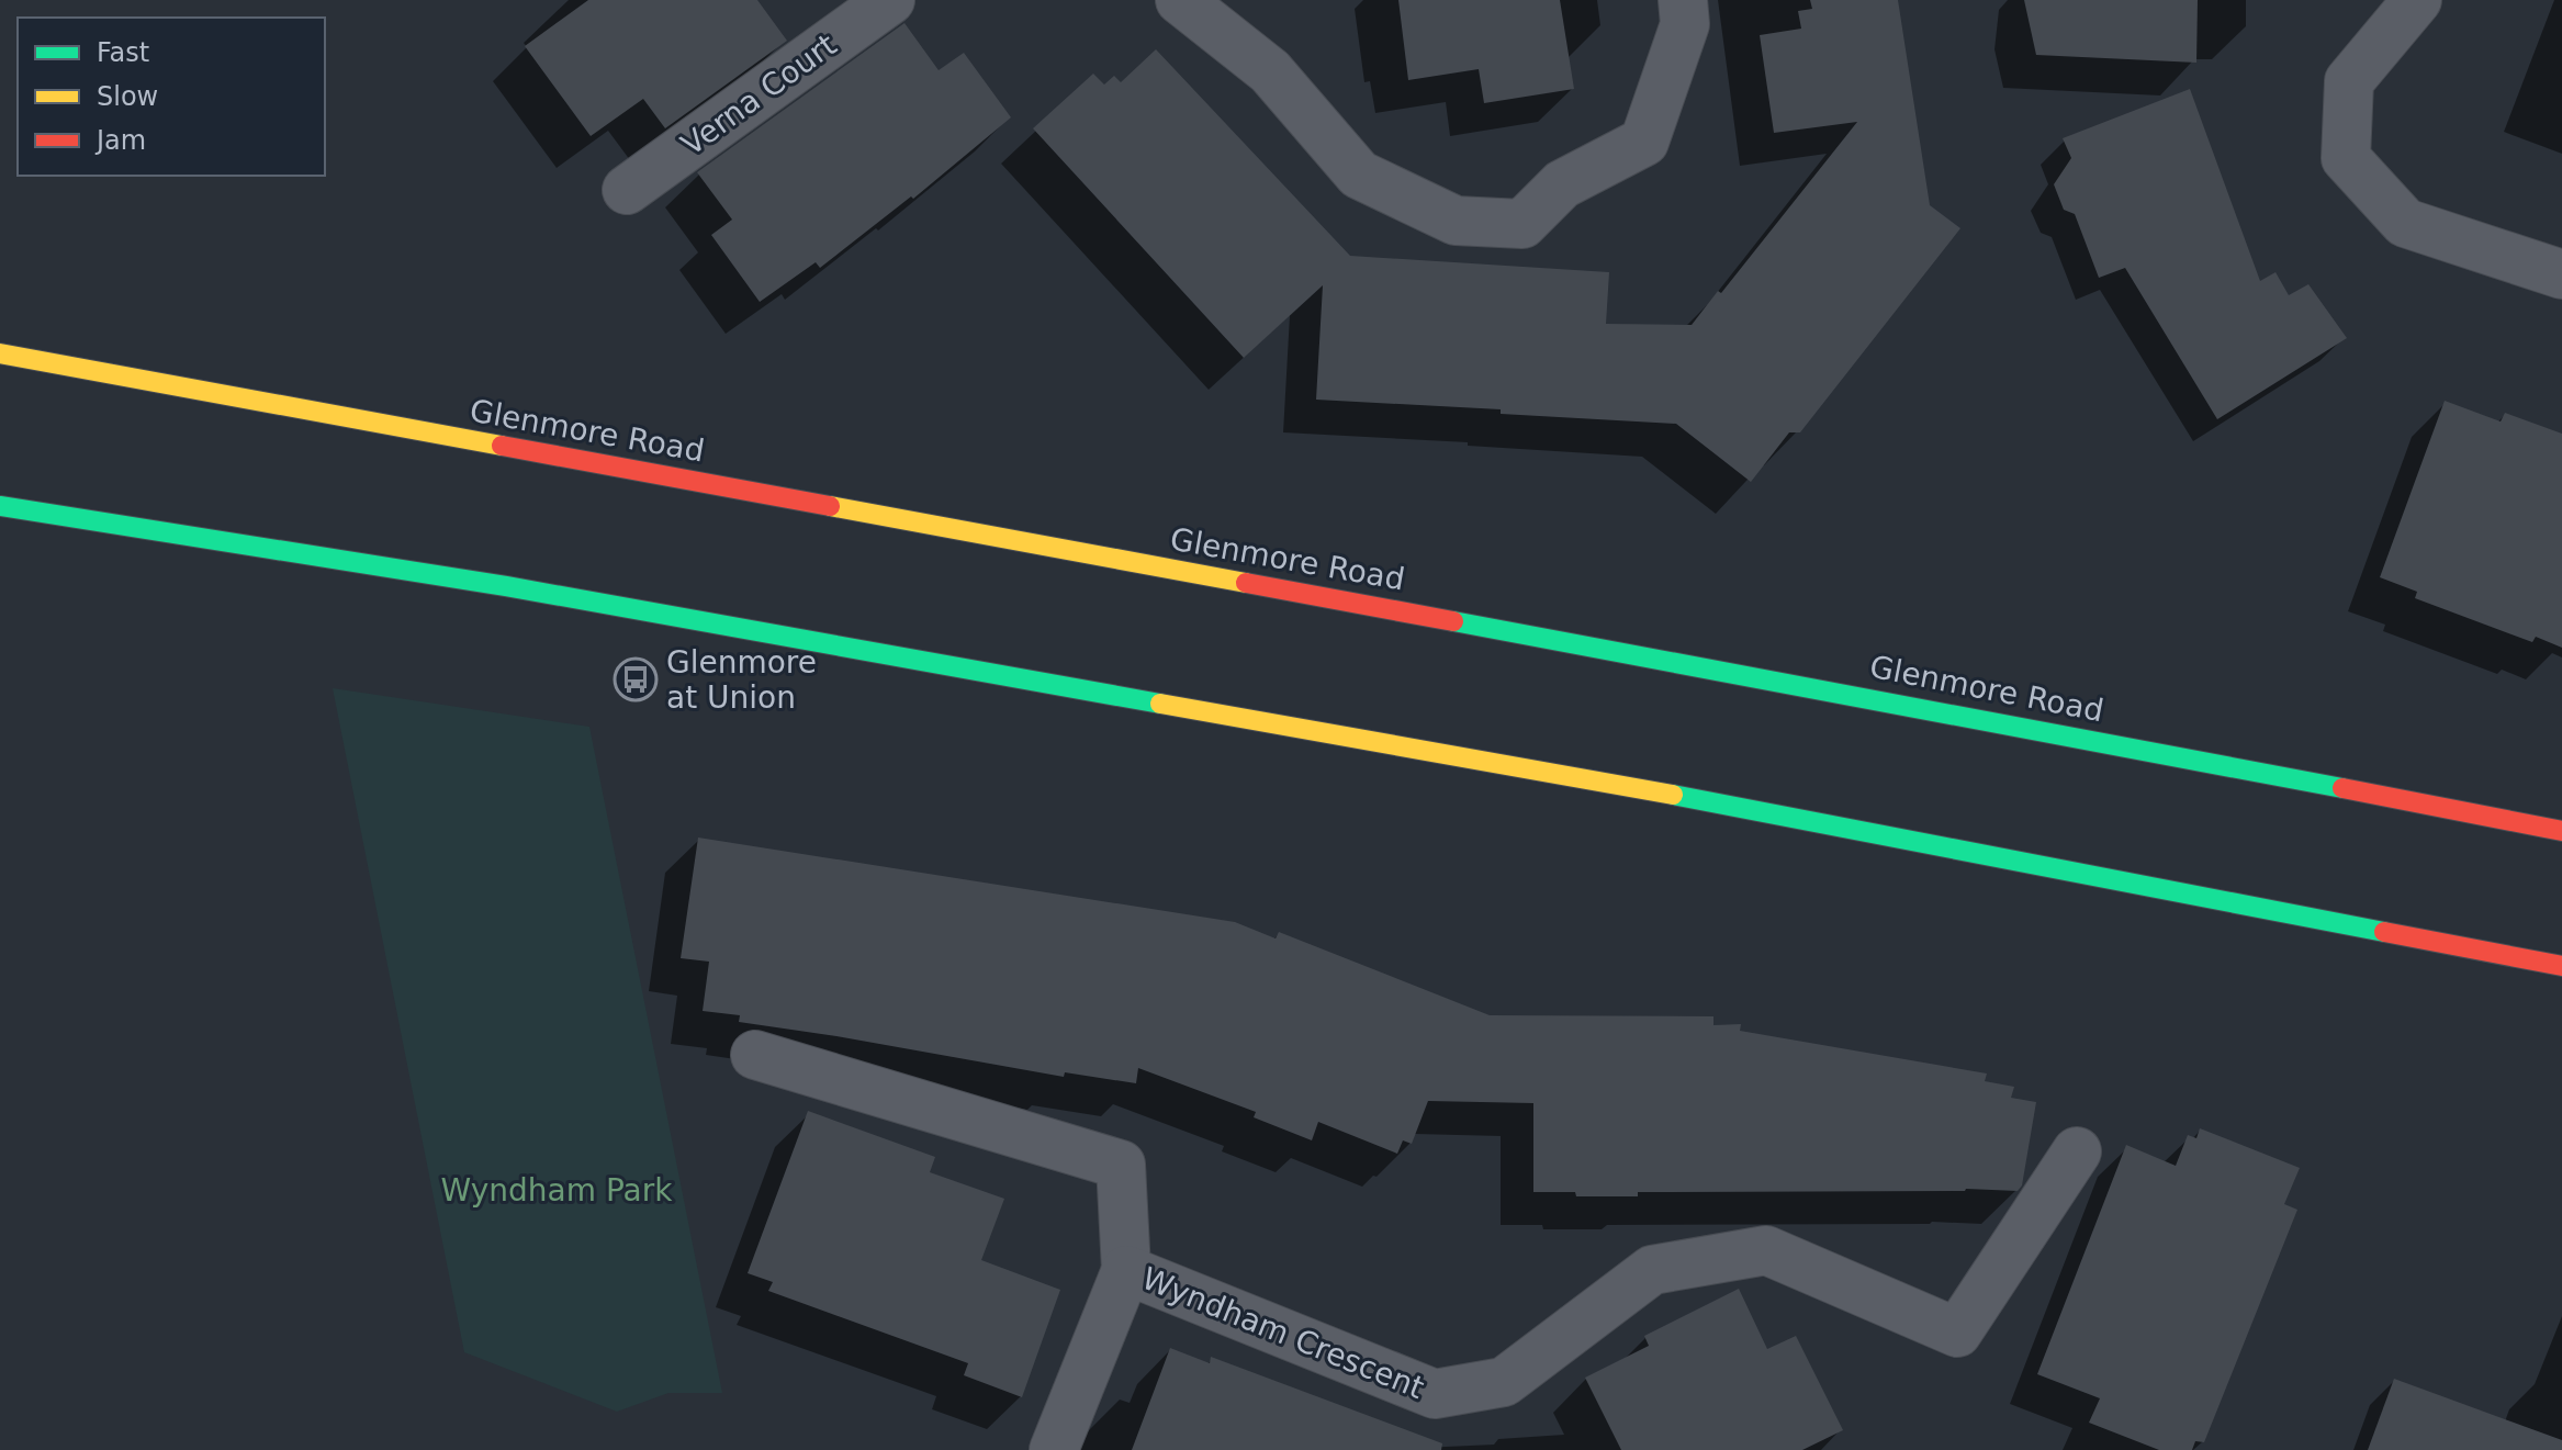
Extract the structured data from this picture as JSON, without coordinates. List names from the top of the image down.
{
  "streets": {
    "main road": ["Glenmore Road"],
    "street": ["Verna Court", "Wyndham Crescent"]
  },
  "parks": ["Wyndham Park"],
  "places": {
    "bus stop": ["Glenmore at Union"]
  },
  "legend": ["Fast", "Slow", "Jam"]
}
